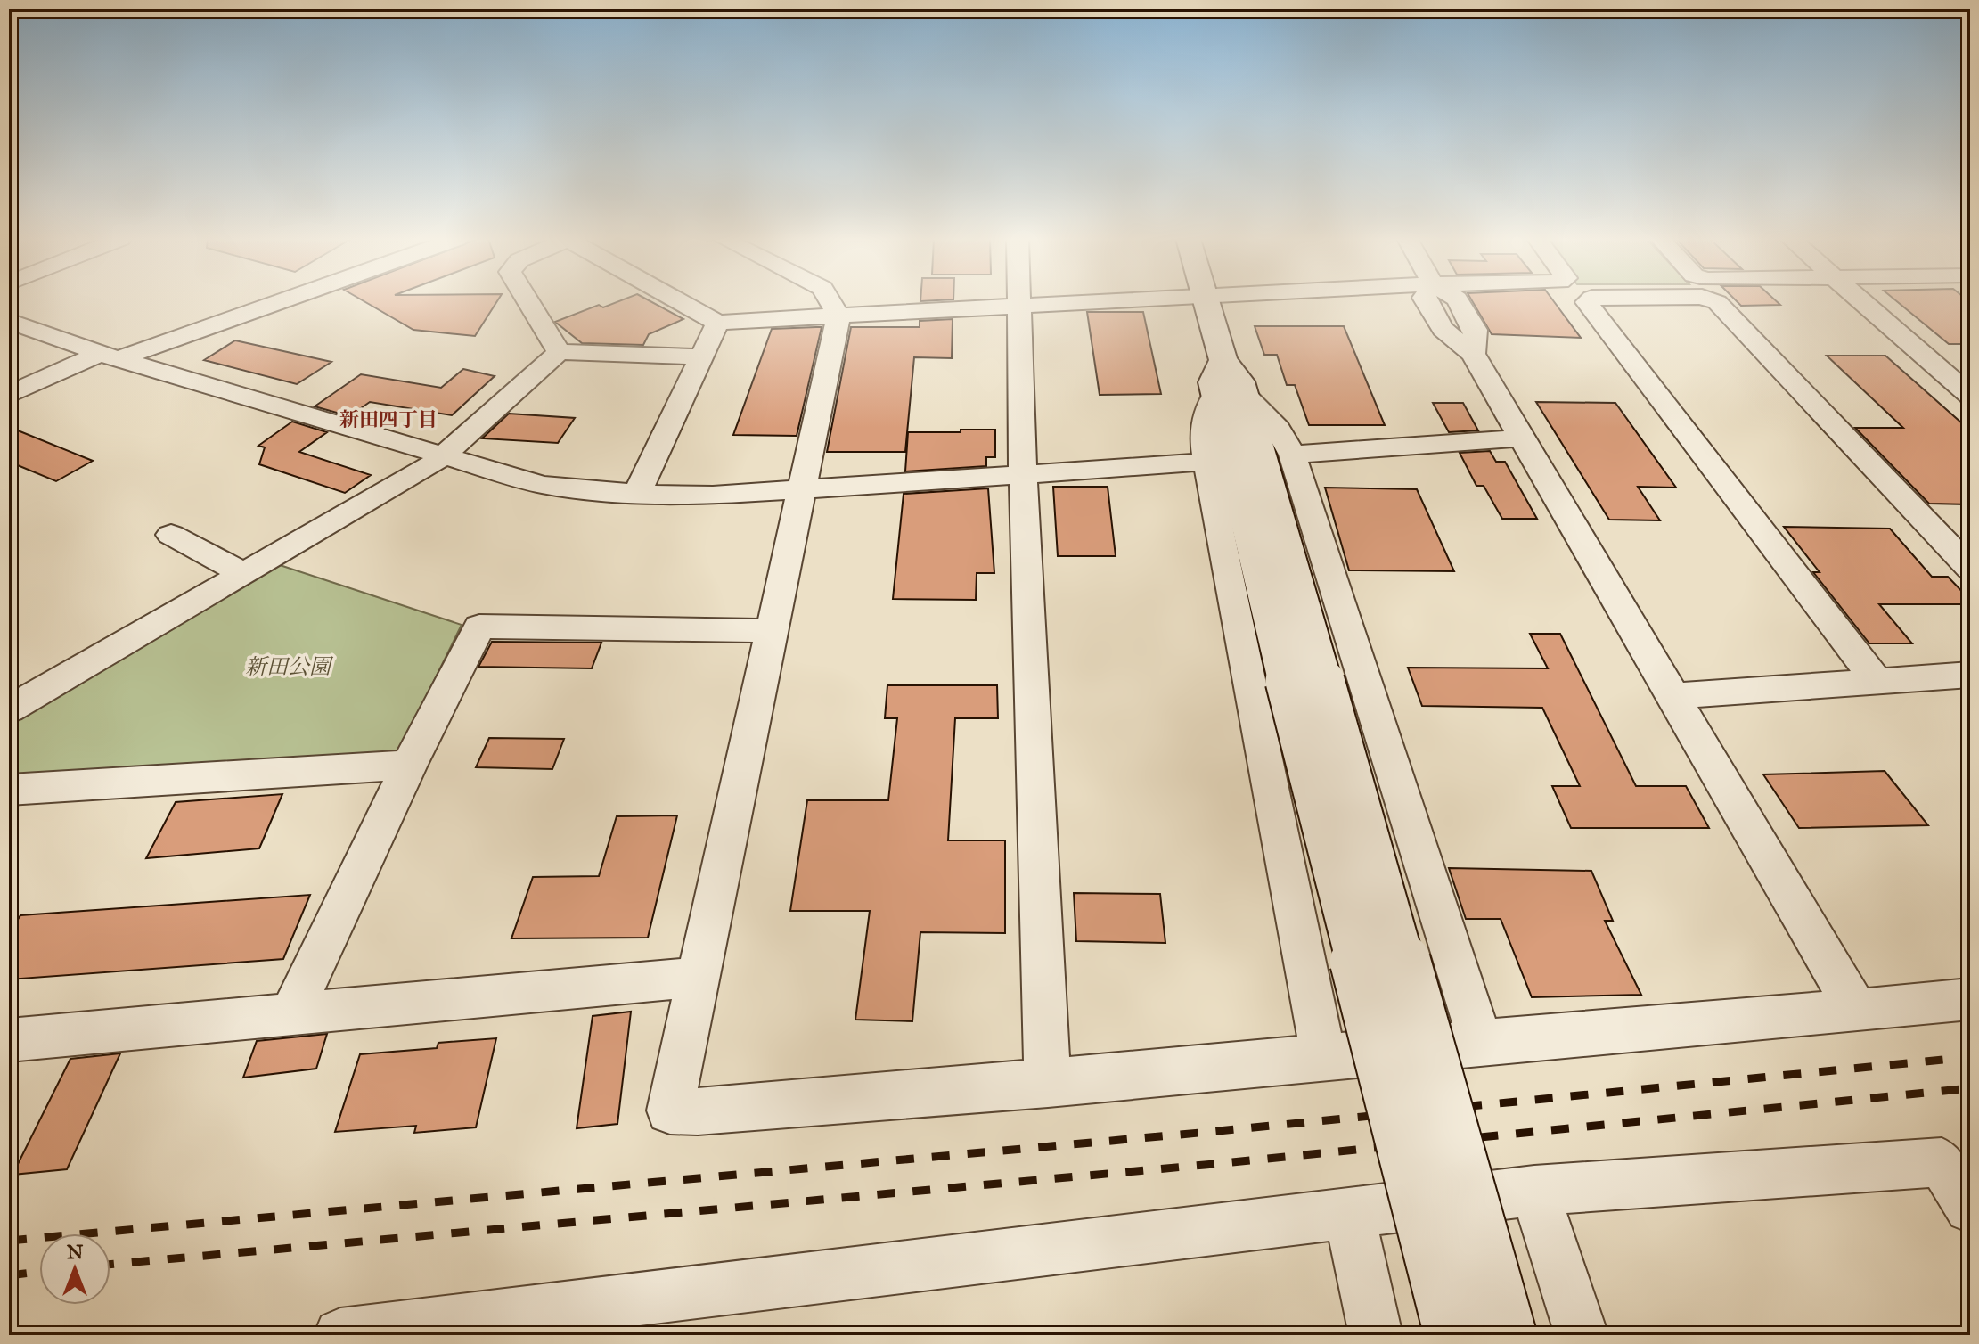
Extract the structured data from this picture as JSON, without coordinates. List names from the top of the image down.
{
  "districts": ["新田四丁目"],
  "parks": ["新田公園"],
  "north": "top"
}
